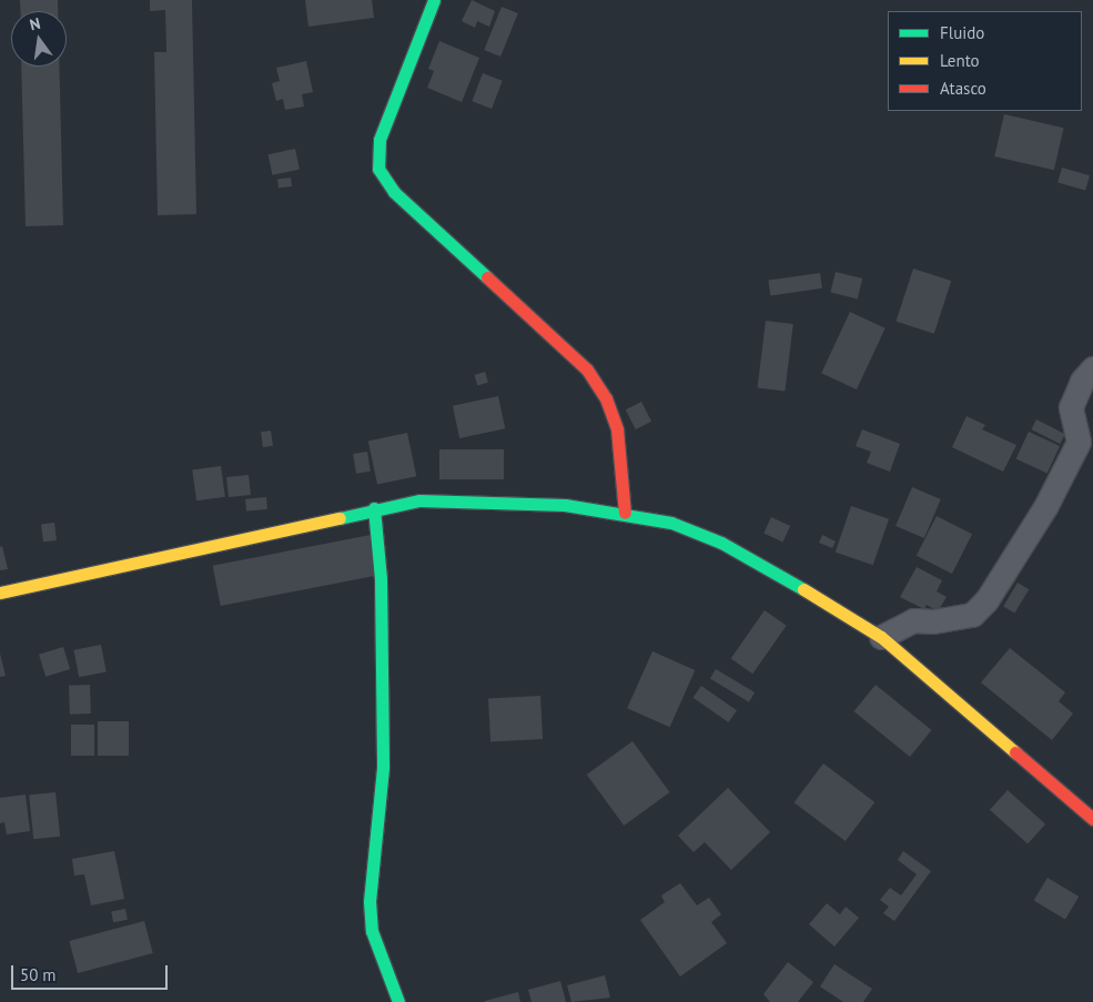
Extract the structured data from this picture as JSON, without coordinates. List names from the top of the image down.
{
  "legend": ["Fluido", "Lento", "Atasco"],
  "scale_bar": "50 m",
  "north": "top"
}
